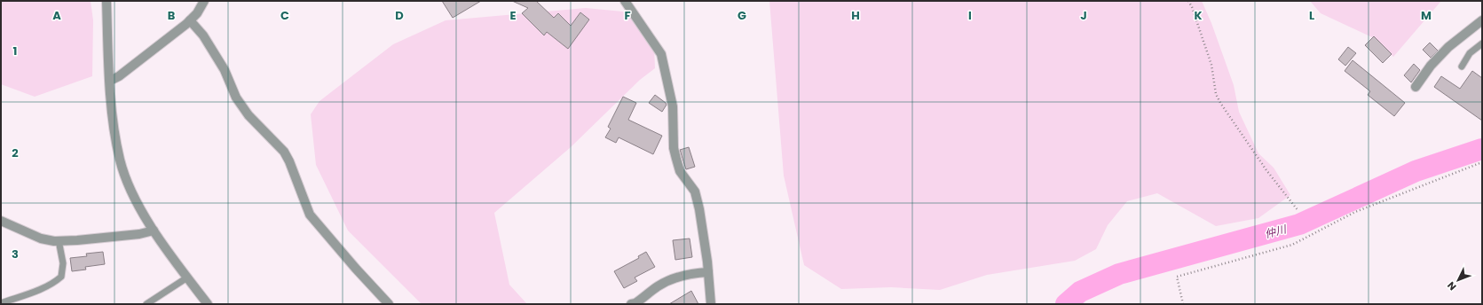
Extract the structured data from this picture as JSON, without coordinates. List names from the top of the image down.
{
  "water": ["仲川"],
  "north": "bottom left",
  "grid": {
    "columns": [
      "A",
      "B",
      "C",
      "D",
      "E",
      "F",
      "G",
      "H",
      "I",
      "J",
      "K",
      "L",
      "M"
    ],
    "rows": ["1", "2", "3"]
  }
}
